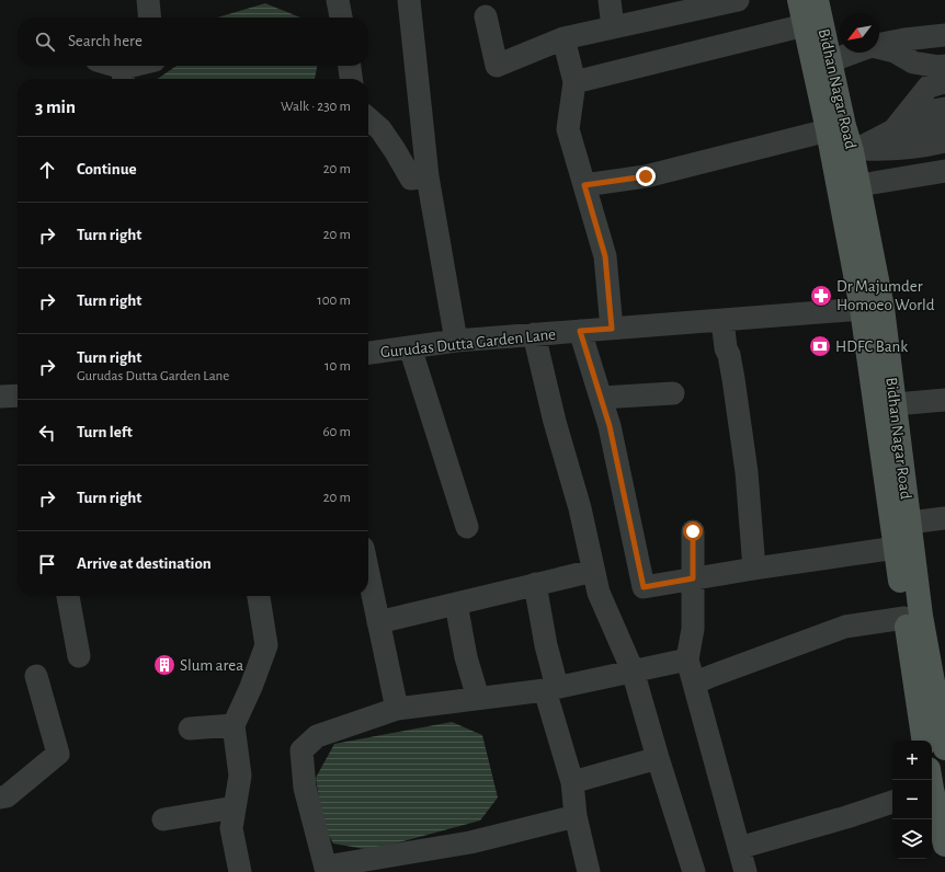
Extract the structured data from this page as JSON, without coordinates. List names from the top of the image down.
{
  "streets": {
    "main road": ["Bidhan Nagar Road"],
    "street": ["Gurudas Dutta Garden Lane"]
  },
  "crossings": [
    ["Bidhan Nagar Road", "Gurudas Dutta Garden Lane"]
  ],
  "places": {
    "pharmacy": ["Dr Majumder Homoeo World"],
    "bank": ["HDFC Bank"],
    "building": ["Slum area"]
  },
  "north": "bottom left",
  "page": {
    "search": "Search here",
    "heading": ["3 min", "Walk · 230 m"],
    "list": [
      ["Continue", "20 m"],
      ["Turn right", "20 m"],
      ["Turn right", "100 m"],
      ["Turn right", "Gurudas Dutta Garden Lane", "10 m"],
      ["Turn left", "60 m"],
      ["Turn right", "20 m"],
      "Arrive at destination"
    ],
    "map_buttons": ["+", "−"]
  }
}
